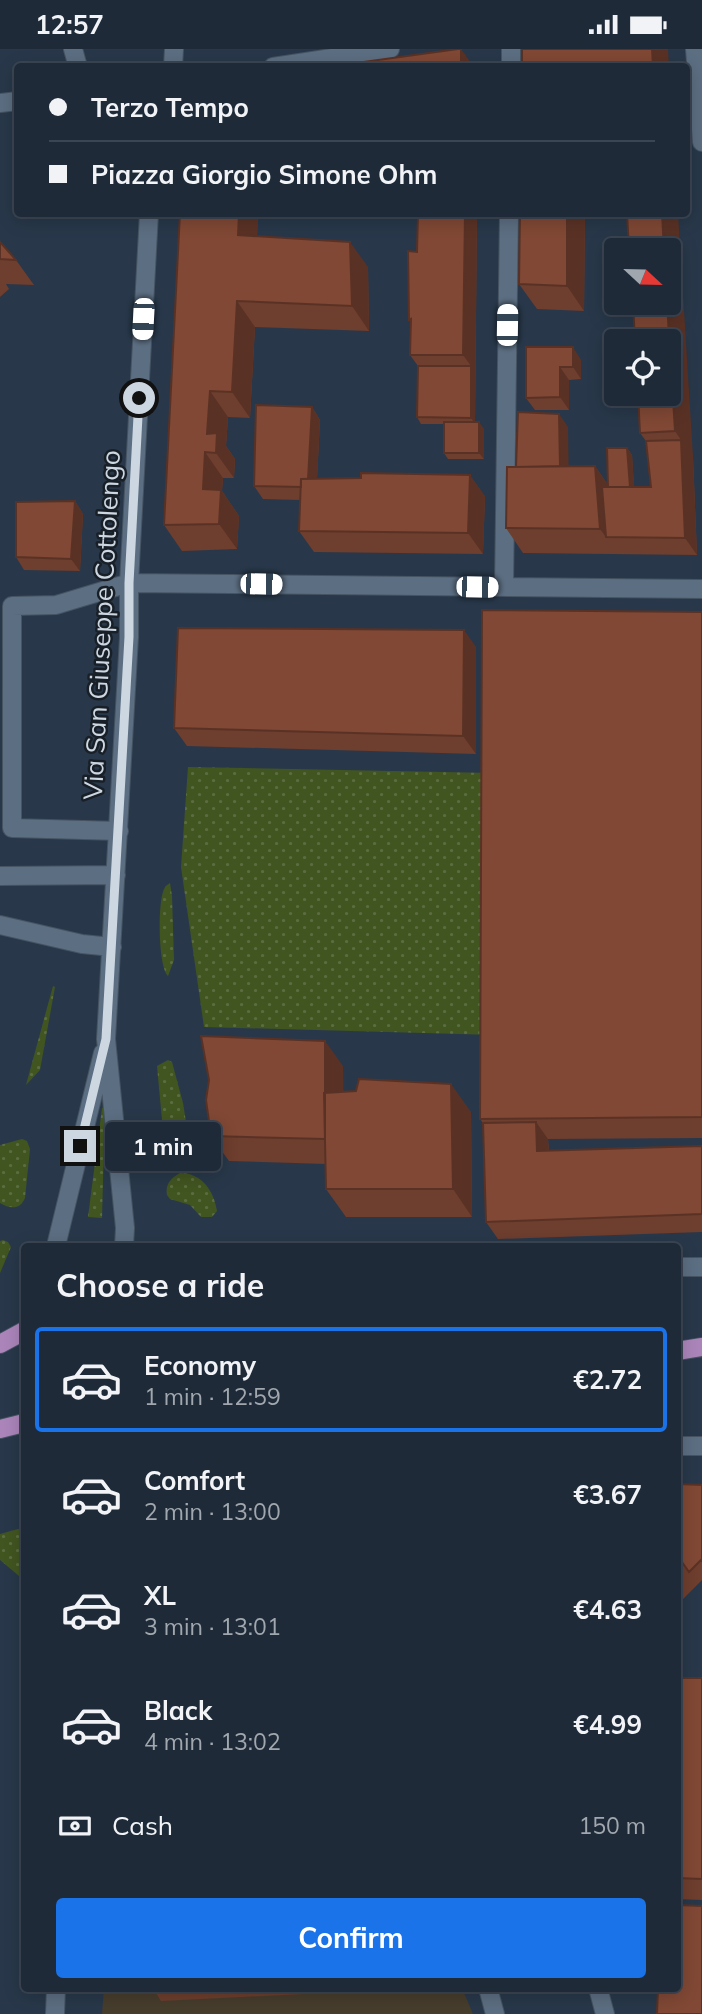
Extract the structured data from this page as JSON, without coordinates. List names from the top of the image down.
{
  "streets": {
    "street": ["Via San Giuseppe Cottolengo"]
  },
  "north": "right",
  "page": {
    "status": "12:57",
    "banner": ["Terzo Tempo", "Piazza Giorgio Simone Ohm"],
    "bubble": "1 min",
    "heading": "Choose a ride",
    "list": [
      {
        "name": "Economy",
        "note": "1 min · 12:59",
        "value": "€2.72"
      },
      {
        "name": "Comfort",
        "note": "2 min · 13:00",
        "value": "€3.67"
      },
      {
        "name": "XL",
        "note": "3 min · 13:01",
        "value": "€4.63"
      },
      {
        "name": "Black",
        "note": "4 min · 13:02",
        "value": "€4.99"
      }
    ],
    "pay": ["Cash", "150 m"],
    "buttons": "Confirm"
  }
}
